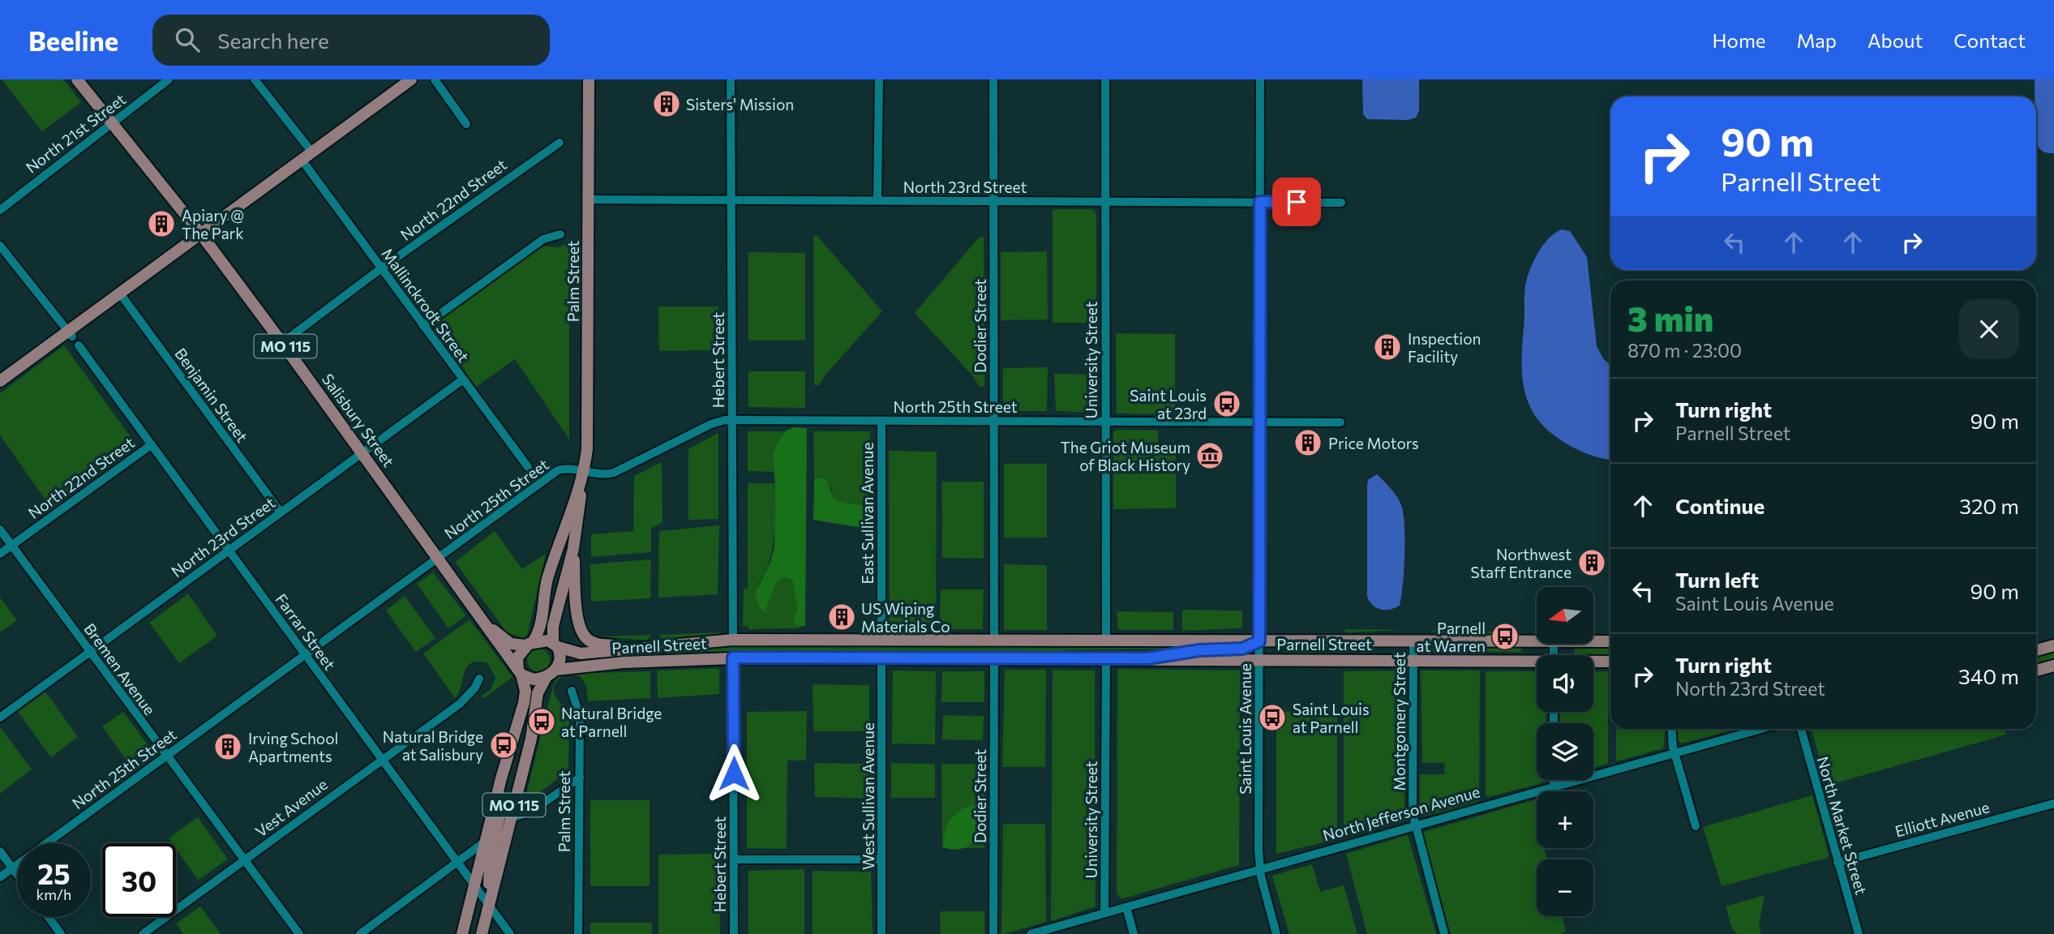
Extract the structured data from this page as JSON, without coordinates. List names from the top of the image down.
{
  "streets": {
    "main road": [
      "Palm Street",
      "MO 115",
      "Salisbury Street",
      "Parnell Street"
    ],
    "street": [
      "North 21st Street",
      "North 23rd Street",
      "North 22nd Street",
      "Mallinckrodt Street",
      "Dodier Street",
      "Hebert Street",
      "University Street",
      "Benjamin Street",
      "North 25th Street",
      "East Sullivan Avenue",
      "Farrar Street",
      "Bremen Avenue",
      "Montgomery Street",
      "Saint Louis Avenue",
      "West Sullivan Avenue",
      "Vest Avenue",
      "North Jefferson Avenue",
      "Elliott Avenue",
      "North Market Street"
    ]
  },
  "crossings": [
    ["North 21st Street", "Salisbury Street"],
    ["North 23rd Street", "Palm Street"],
    ["North 23rd Street", "Mallinckrodt Street"],
    ["North 23rd Street", "Dodier Street"],
    ["North 23rd Street", "Hebert Street"],
    ["North 23rd Street", "University Street"],
    ["North 23rd Street", "Benjamin Street"],
    ["North 23rd Street", "Salisbury Street"],
    ["North 23rd Street", "Farrar Street"],
    ["North 23rd Street", "Bremen Avenue"],
    ["North 23rd Street", "Saint Louis Avenue"],
    ["North 22nd Street", "Mallinckrodt Street"],
    ["North 22nd Street", "Salisbury Street"],
    ["North 22nd Street", "Farrar Street"],
    ["North 22nd Street", "Bremen Avenue"],
    ["Palm Street", "North 25th Street"],
    ["Dodier Street", "North 25th Street"],
    ["Dodier Street", "Parnell Street"],
    ["MO 115", "Salisbury Street"],
    ["MO 115", "Farrar Street"],
    ["MO 115", "Parnell Street"],
    ["Hebert Street", "North 25th Street"],
    ["Hebert Street", "Parnell Street"],
    ["University Street", "North 25th Street"],
    ["University Street", "Parnell Street"],
    ["University Street", "North Jefferson Avenue"],
    ["North 25th Street", "Salisbury Street"],
    ["North 25th Street", "East Sullivan Avenue"],
    ["North 25th Street", "Farrar Street"],
    ["North 25th Street", "Bremen Avenue"],
    ["North 25th Street", "Saint Louis Avenue"],
    ["Salisbury Street", "Parnell Street"],
    ["East Sullivan Avenue", "Parnell Street"],
    ["Farrar Street", "Vest Avenue"],
    ["Parnell Street", "Montgomery Street"],
    ["Parnell Street", "Saint Louis Avenue"],
    ["Parnell Street", "West Sullivan Avenue"],
    ["Bremen Avenue", "Vest Avenue"],
    ["Montgomery Street", "North Jefferson Avenue"],
    ["Saint Louis Avenue", "North Jefferson Avenue"],
    ["Elliott Avenue", "North Market Street"]
  ],
  "places": {
    "building": [
      "Sisters' Mission",
      "Apiary @ The Park",
      "Inspection Facility",
      "Price Motors",
      "Northwest Staff Entrance",
      "US Wiping Materials Co",
      "Irving School Apartments"
    ],
    "bus stop": [
      "Saint Louis at 23rd",
      "Parnell at Warren",
      "Saint Louis at Parnell",
      "Natural Bridge at Parnell",
      "Natural Bridge at Salisbury"
    ],
    "museum": ["The Griot Museum of Black History"]
  },
  "north": "left",
  "page": {
    "header": "Beeline",
    "search": "Search here",
    "nav": [
      "Home",
      "Map",
      "About",
      "Contact"
    ],
    "turn": ["90 m", "Parnell Street"],
    "heading": ["3 min", "870 m · 23:00"],
    "list": [
      {
        "name": "Turn right",
        "note": "Parnell Street",
        "value": "90 m"
      },
      {
        "name": "Continue",
        "value": "320 m"
      },
      {
        "name": "Turn left",
        "note": "Saint Louis Avenue",
        "value": "90 m"
      },
      {
        "name": "Turn right",
        "note": "North 23rd Street",
        "value": "340 m"
      }
    ],
    "map_buttons": ["+", "−"],
    "speed": "25 km/h",
    "limit": "30"
  }
}
